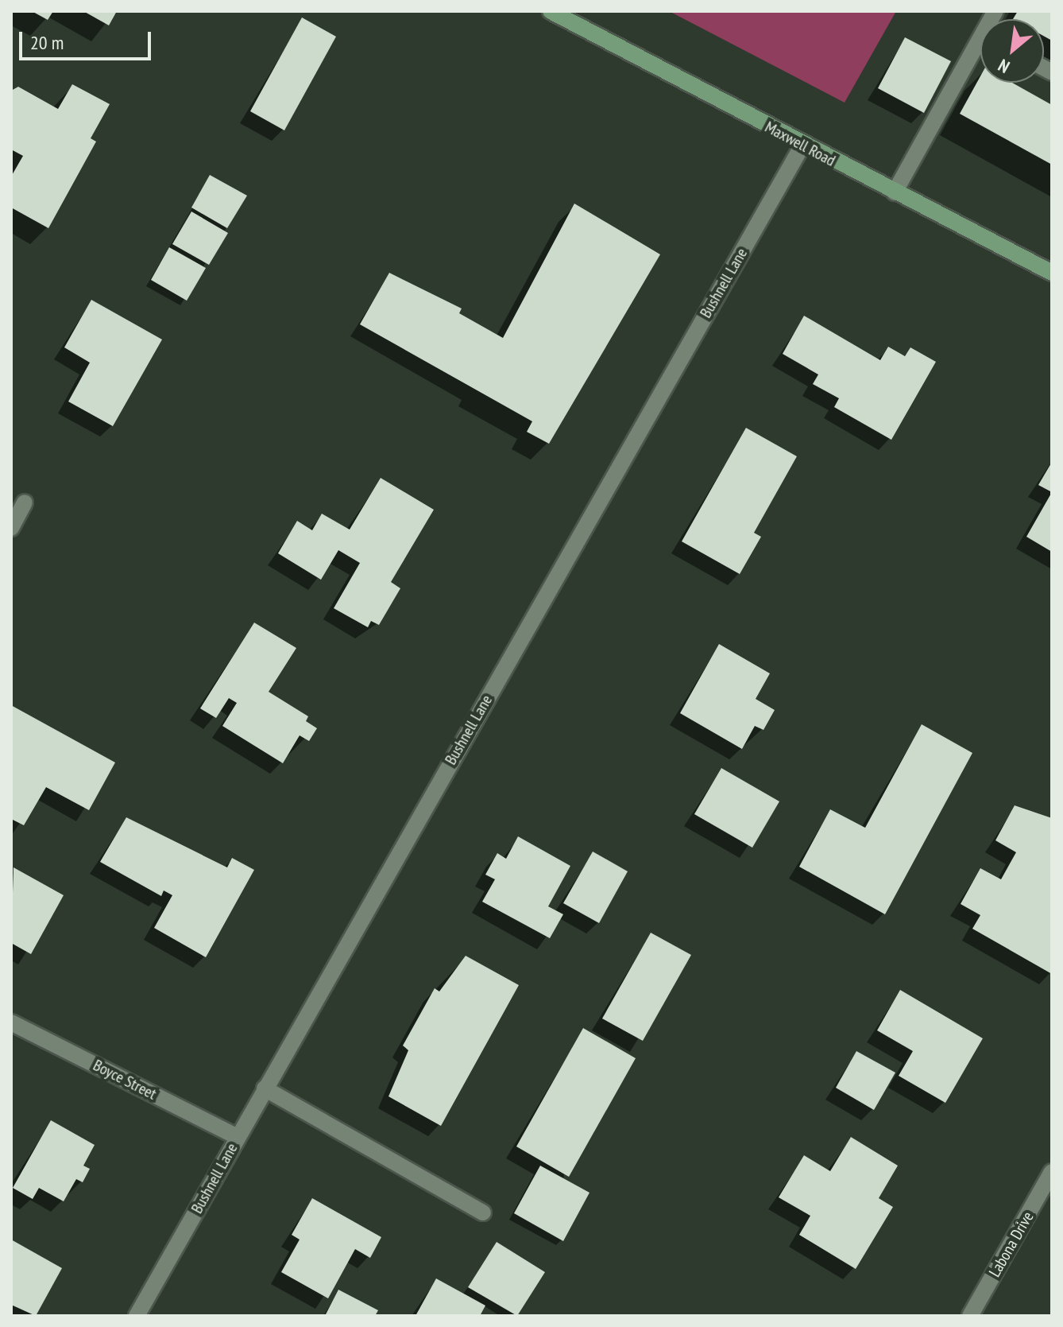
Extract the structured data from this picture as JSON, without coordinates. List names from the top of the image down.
{
  "streets": {
    "main road": ["Maxwell Road"],
    "street": ["Bushnell Lane", "Boyce Street", "Labona Drive"]
  },
  "crossings": [
    ["Maxwell Road", "Bushnell Lane"],
    ["Bushnell Lane", "Boyce Street"]
  ],
  "scale_bar": "20 m",
  "north": "bottom left"
}
